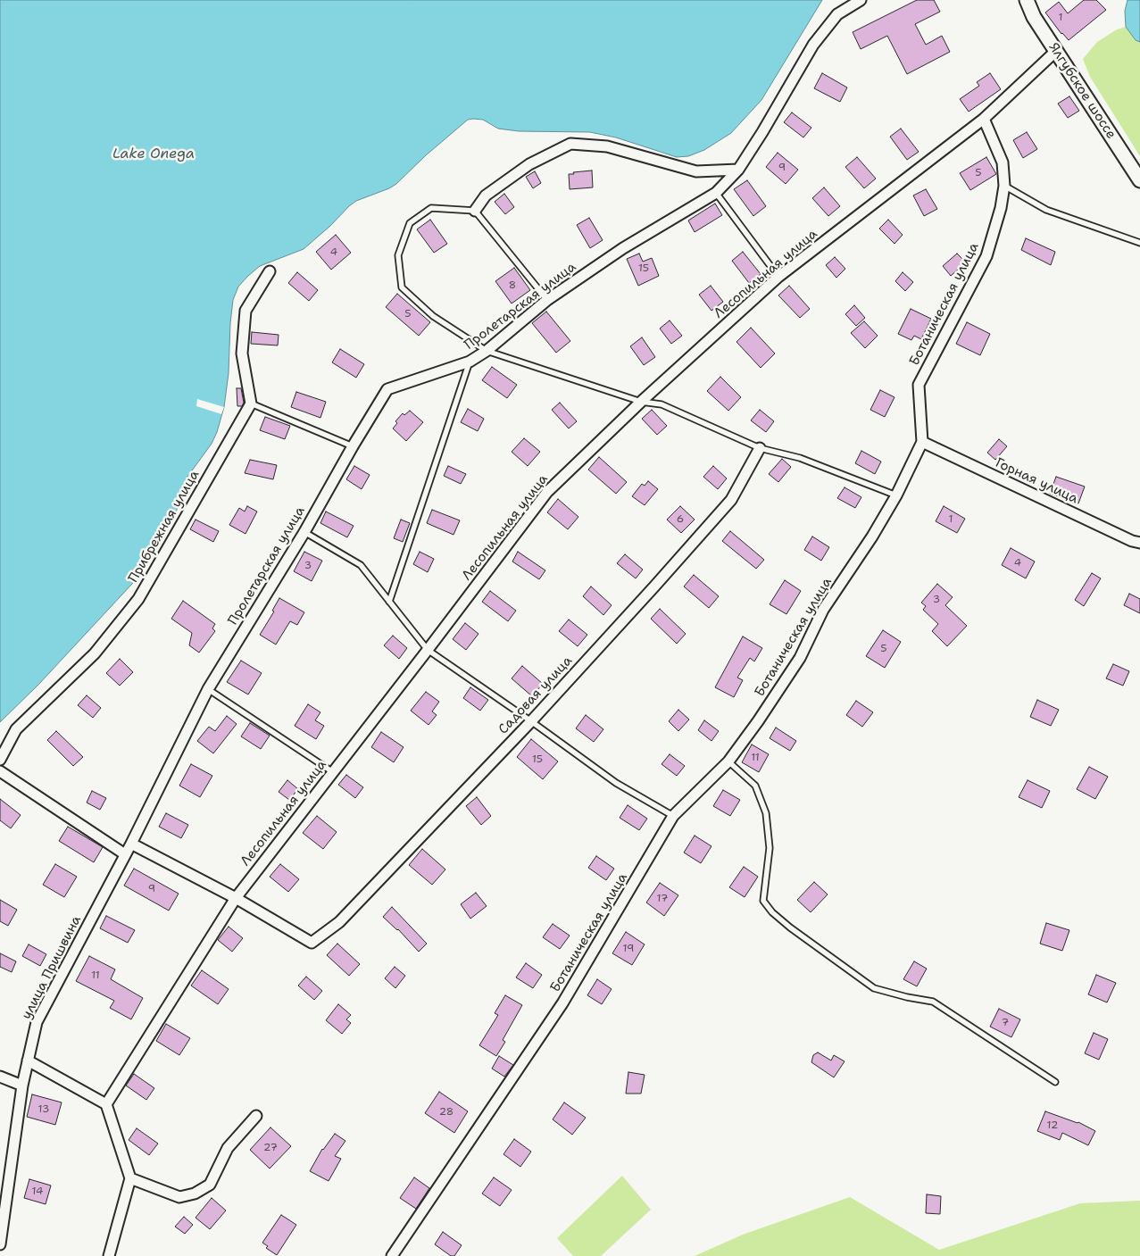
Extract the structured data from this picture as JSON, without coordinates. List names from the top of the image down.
{
  "streets": {
    "street": [
      "Ялгубское шоссе",
      "Лесопильная улица",
      "Ботаническая улица",
      "Пролетарская улица",
      "Горная улица",
      "Прибрежная улица",
      "Садовая улица",
      "улица Пришвина"
    ]
  },
  "crossings": [
    ["Ялгубское шоссе", "Лесопильная улица"],
    ["Лесопильная улица", "Ботаническая улица"],
    ["Лесопильная улица", "Садовая улица"],
    ["Ботаническая улица", "Горная улица"],
    ["Пролетарская улица", "улица Пришвина"]
  ],
  "water": ["Lake Onega"],
  "house_numbers": [
    "1",
    "9",
    "5",
    "4",
    "15",
    "8",
    "5",
    "6",
    "1",
    "4",
    "3",
    "3",
    "5",
    "11",
    "15",
    "9",
    "17",
    "19",
    "11",
    "7",
    "13",
    "28",
    "12",
    "27",
    "14"
  ]
}
